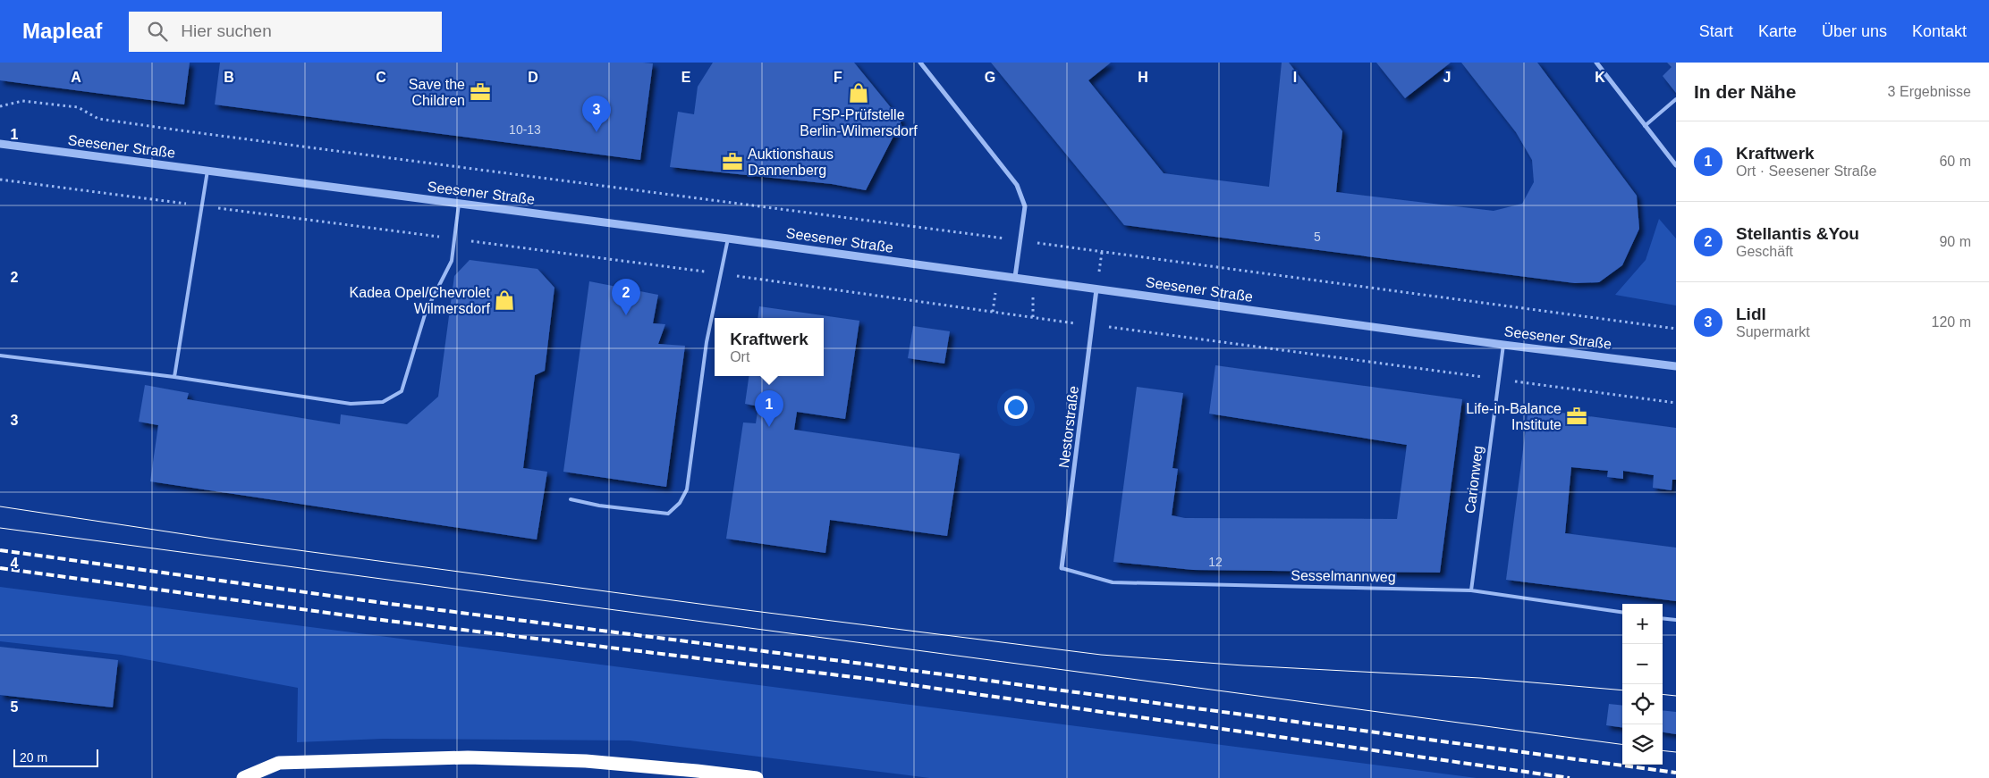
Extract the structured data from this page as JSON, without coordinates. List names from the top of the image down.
{
  "streets": {
    "street": ["Seesener Straße", "Nestorstraße"],
    "lane": ["Carionweg", "Sesselmannweg"]
  },
  "crossings": [
    ["Seesener Straße", "Nestorstraße"],
    ["Seesener Straße", "Carionweg"],
    ["Nestorstraße", "Sesselmannweg"],
    ["Carionweg", "Sesselmannweg"]
  ],
  "places": {
    "office": ["Save the Children", "Auktionshaus Dannenberg", "Life-in-Balance Institute"],
    "shop": ["FSP-Prüfstelle Berlin-Wilmersdorf", "Kadea Opel/Chevrolet Wilmersdorf"]
  },
  "house_numbers": ["10-13", "5", "12"],
  "scale_bar": "20 m",
  "page": {
    "header": "Mapleaf",
    "search": "Hier suchen",
    "nav": [
      "Start",
      "Karte",
      "Über uns",
      "Kontakt"
    ],
    "heading": ["In der Nähe", "3 Ergebnisse"],
    "pins": ["3", "2", "1"],
    "list": [
      {
        "mark": "1",
        "name": "Kraftwerk",
        "note": "Ort · Seesener Straße",
        "value": "60 m"
      },
      {
        "mark": "2",
        "name": "Stellantis &You",
        "note": "Geschäft",
        "value": "90 m"
      },
      {
        "mark": "3",
        "name": "Lidl",
        "note": "Supermarkt",
        "value": "120 m"
      }
    ],
    "popup": ["Kraftwerk", "Ort"],
    "map_buttons": ["+", "−"],
    "scale": "20 m"
  },
  "grid": {
    "columns": [
      "A",
      "B",
      "C",
      "D",
      "E",
      "F",
      "G",
      "H",
      "I",
      "J",
      "K"
    ],
    "rows": [
      "1",
      "2",
      "3",
      "4",
      "5"
    ]
  }
}
